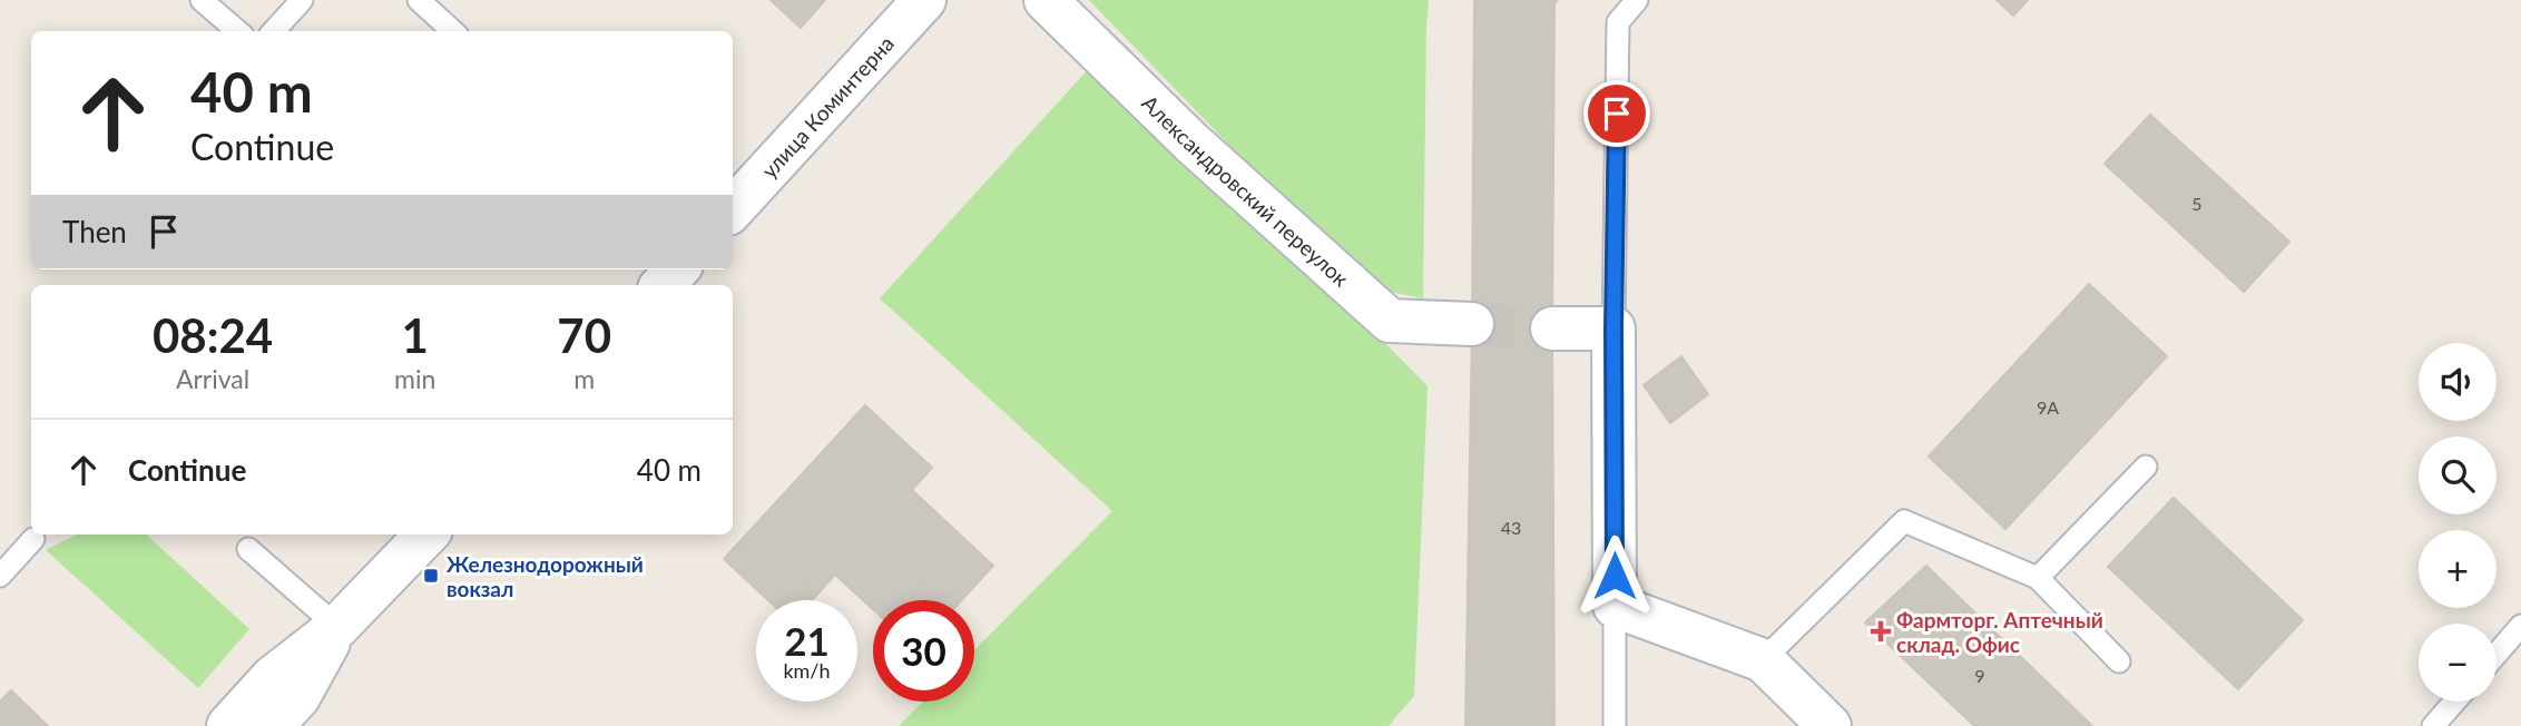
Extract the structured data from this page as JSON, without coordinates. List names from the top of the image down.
{
  "streets": {
    "street": ["улица Коминтерна", "Александровский переулок"]
  },
  "places": {
    "transit": ["Железнодорожный вокзал"],
    "health": ["Фармторг. Аптечный склад. Офис"]
  },
  "house_numbers": [
    "5",
    "9А",
    "43",
    "9"
  ],
  "page": {
    "turn": ["40 m", "Continue"],
    "then": "Then",
    "eta": [
      "08:24",
      "Arrival",
      "1",
      "min",
      "70",
      "m"
    ],
    "map_buttons": ["+", "−"],
    "list": [
      {
        "name": "Continue",
        "value": "40 m"
      }
    ],
    "speed": "21 km/h",
    "limit": "30"
  }
}
